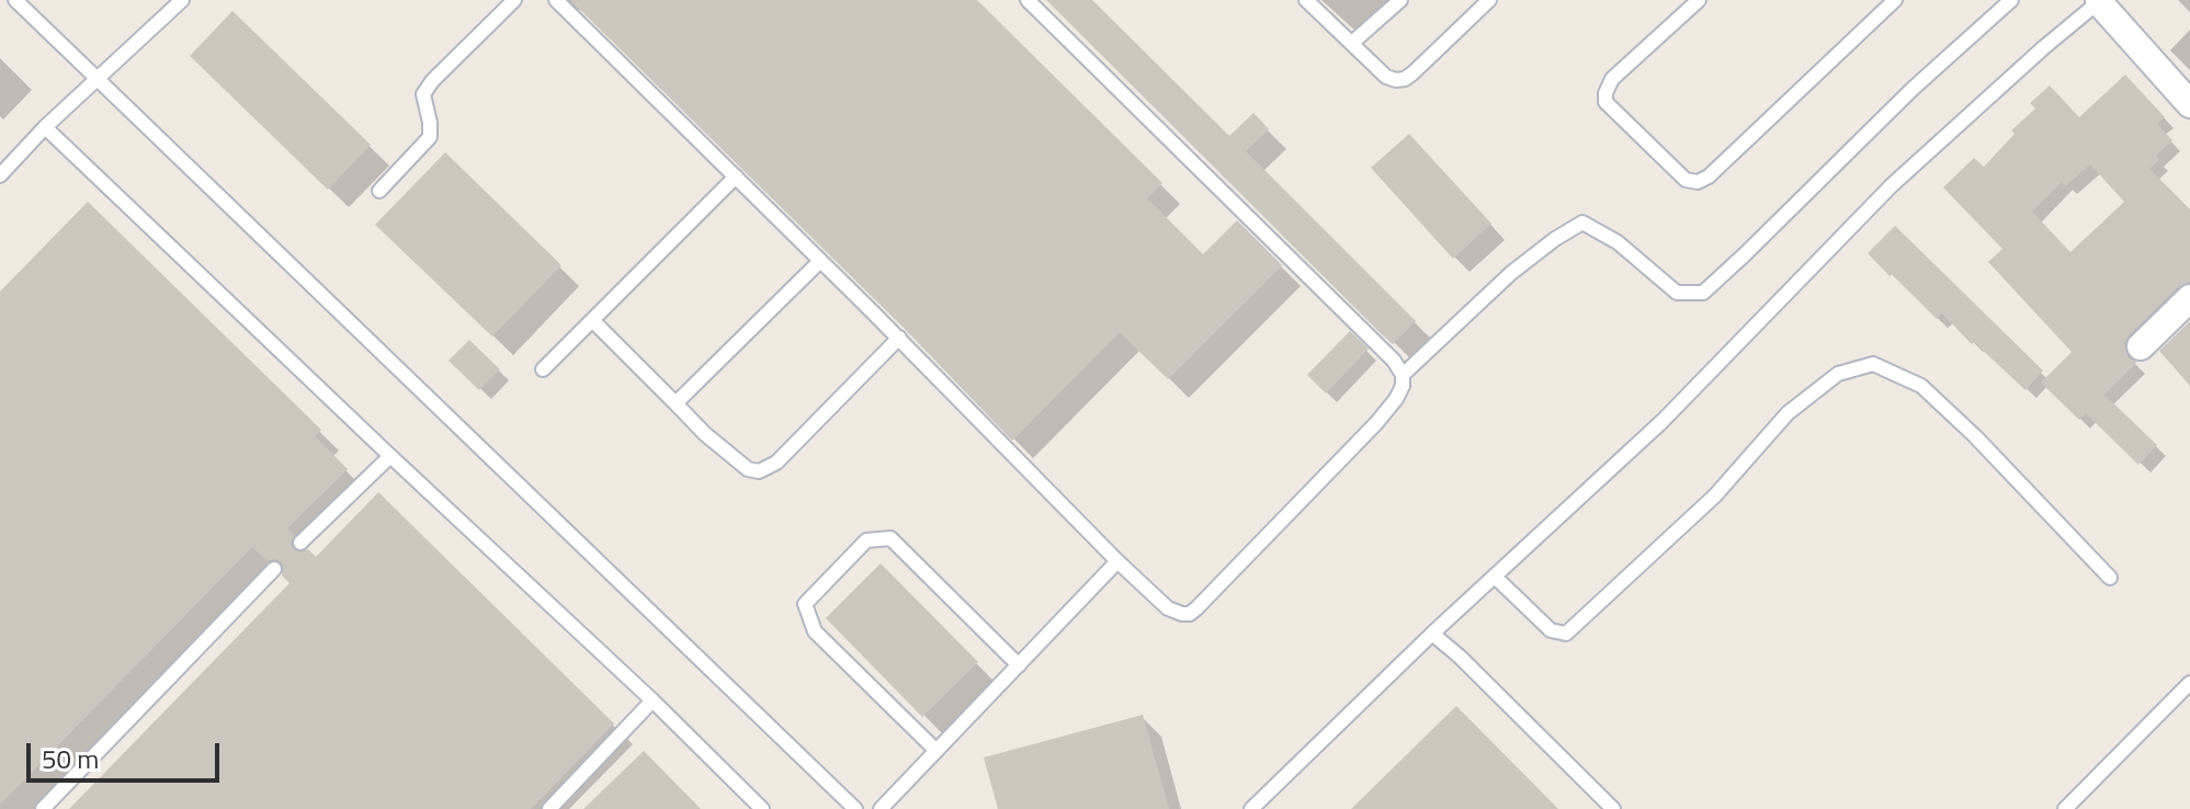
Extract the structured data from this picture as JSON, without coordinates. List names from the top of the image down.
{
  "scale_bar": "50 m"
}
